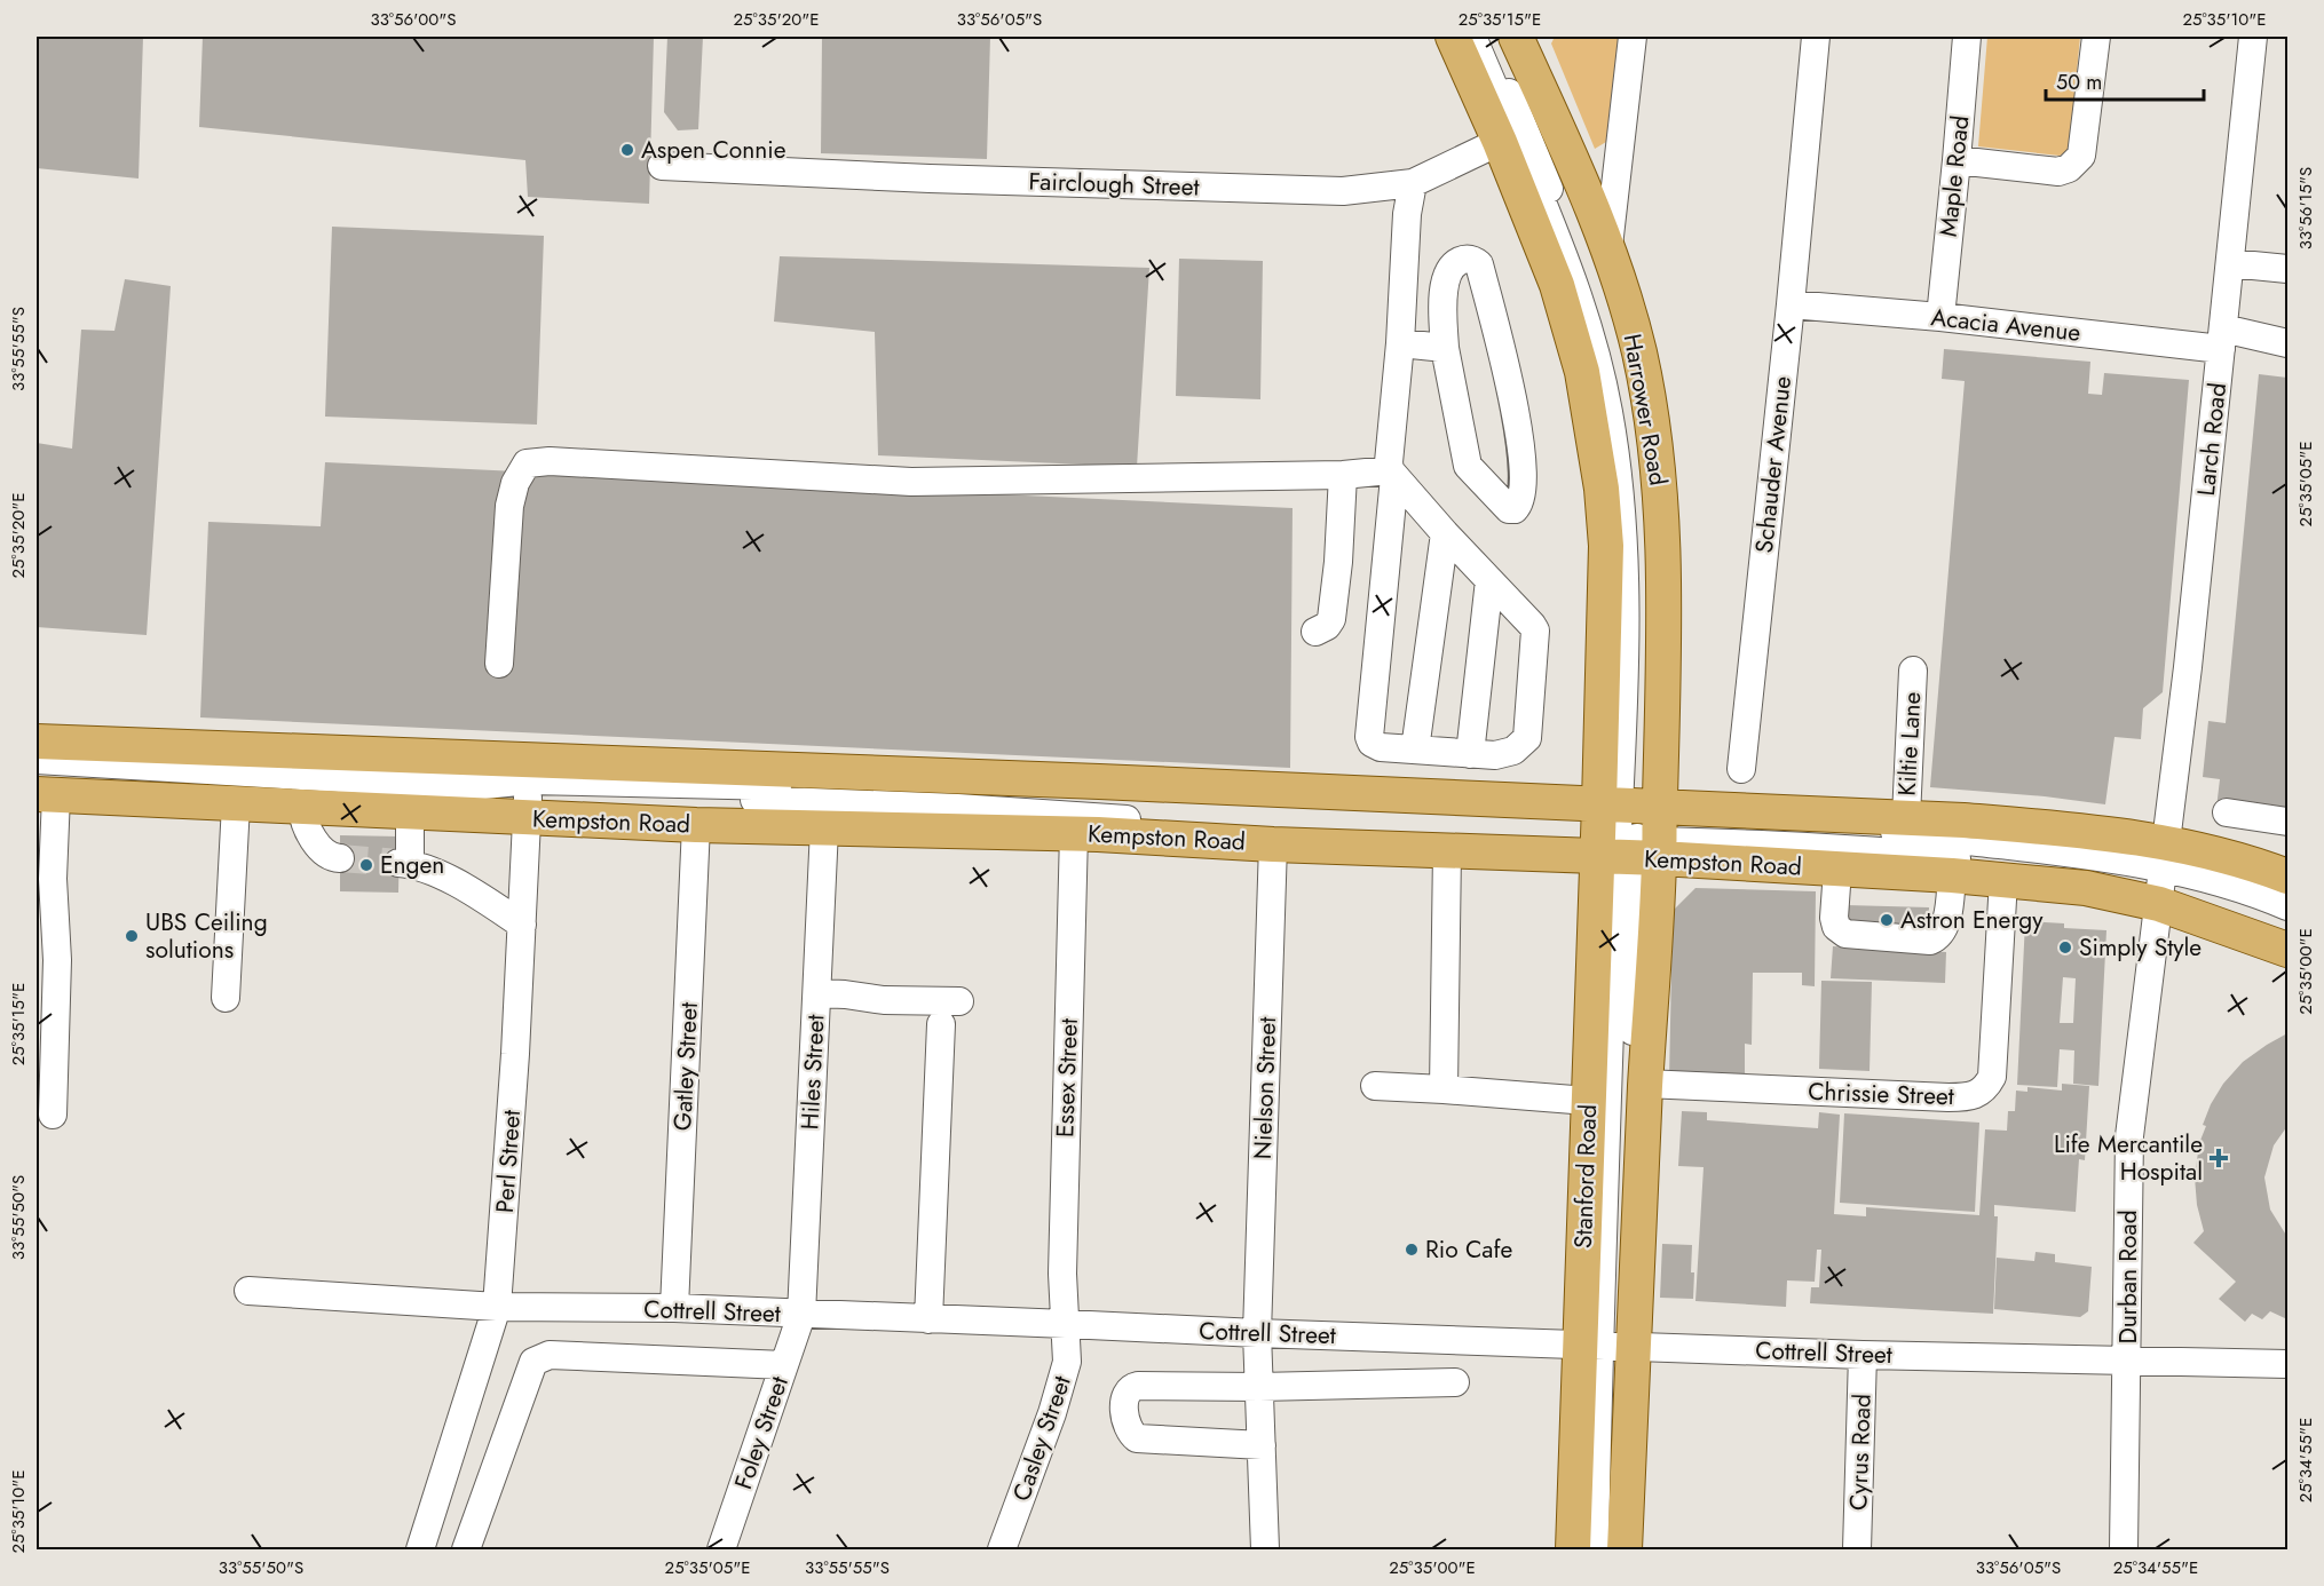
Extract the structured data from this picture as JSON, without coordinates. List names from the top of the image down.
{
  "streets": {
    "main road": ["Harrower Road", "Kempston Road", "Stanford Road"],
    "street": [
      "Maple Road",
      "Fairclough Street",
      "Acacia Avenue",
      "Larch Road",
      "Schauder Avenue",
      "Kiltie Lane",
      "Gatley Street",
      "Hiles Street",
      "Essex Street",
      "Nielson Street",
      "Chrissie Street",
      "Perl Street",
      "Durban Road",
      "Cottrell Street",
      "Foley Street",
      "Casley Street",
      "Cyrus Road"
    ]
  },
  "crossings": [
    ["Maple Road", "Acacia Avenue"],
    ["Fairclough Street", "Harrower Road"],
    ["Acacia Avenue", "Larch Road"],
    ["Acacia Avenue", "Schauder Avenue"],
    ["Harrower Road", "Kempston Road"],
    ["Harrower Road", "Stanford Road"],
    ["Larch Road", "Kempston Road"],
    ["Larch Road", "Durban Road"],
    ["Kiltie Lane", "Kempston Road"],
    ["Kempston Road", "Gatley Street"],
    ["Kempston Road", "Hiles Street"],
    ["Kempston Road", "Essex Street"],
    ["Kempston Road", "Nielson Street"],
    ["Kempston Road", "Chrissie Street"],
    ["Kempston Road", "Perl Street"],
    ["Kempston Road", "Stanford Road"],
    ["Kempston Road", "Durban Road"],
    ["Gatley Street", "Cottrell Street"],
    ["Hiles Street", "Cottrell Street"],
    ["Hiles Street", "Foley Street"],
    ["Essex Street", "Cottrell Street"],
    ["Essex Street", "Casley Street"],
    ["Nielson Street", "Cottrell Street"],
    ["Chrissie Street", "Stanford Road"],
    ["Perl Street", "Cottrell Street"],
    ["Stanford Road", "Cottrell Street"],
    ["Durban Road", "Cottrell Street"],
    ["Cottrell Street", "Foley Street"],
    ["Cottrell Street", "Casley Street"],
    ["Cottrell Street", "Cyrus Road"]
  ],
  "places": {
    "other": [
      "Aspen Connie",
      "Engen",
      "Astron Energy",
      "UBS Ceiling solutions",
      "Simply Style",
      "Rio Cafe"
    ],
    "health": ["Life Mercantile Hospital"]
  },
  "scale_bar": "50 m",
  "coordinates": [
    "33°56'00\"S",
    "25°35'20\"E",
    "33°56'05\"S",
    "25°35'15\"E",
    "25°35'10\"E",
    "33°56'15\"S",
    "33°55'55\"S",
    "25°35'05\"E",
    "25°35'00\"E",
    "33°55'50\"S",
    "25°34'55\"E"
  ]
}
